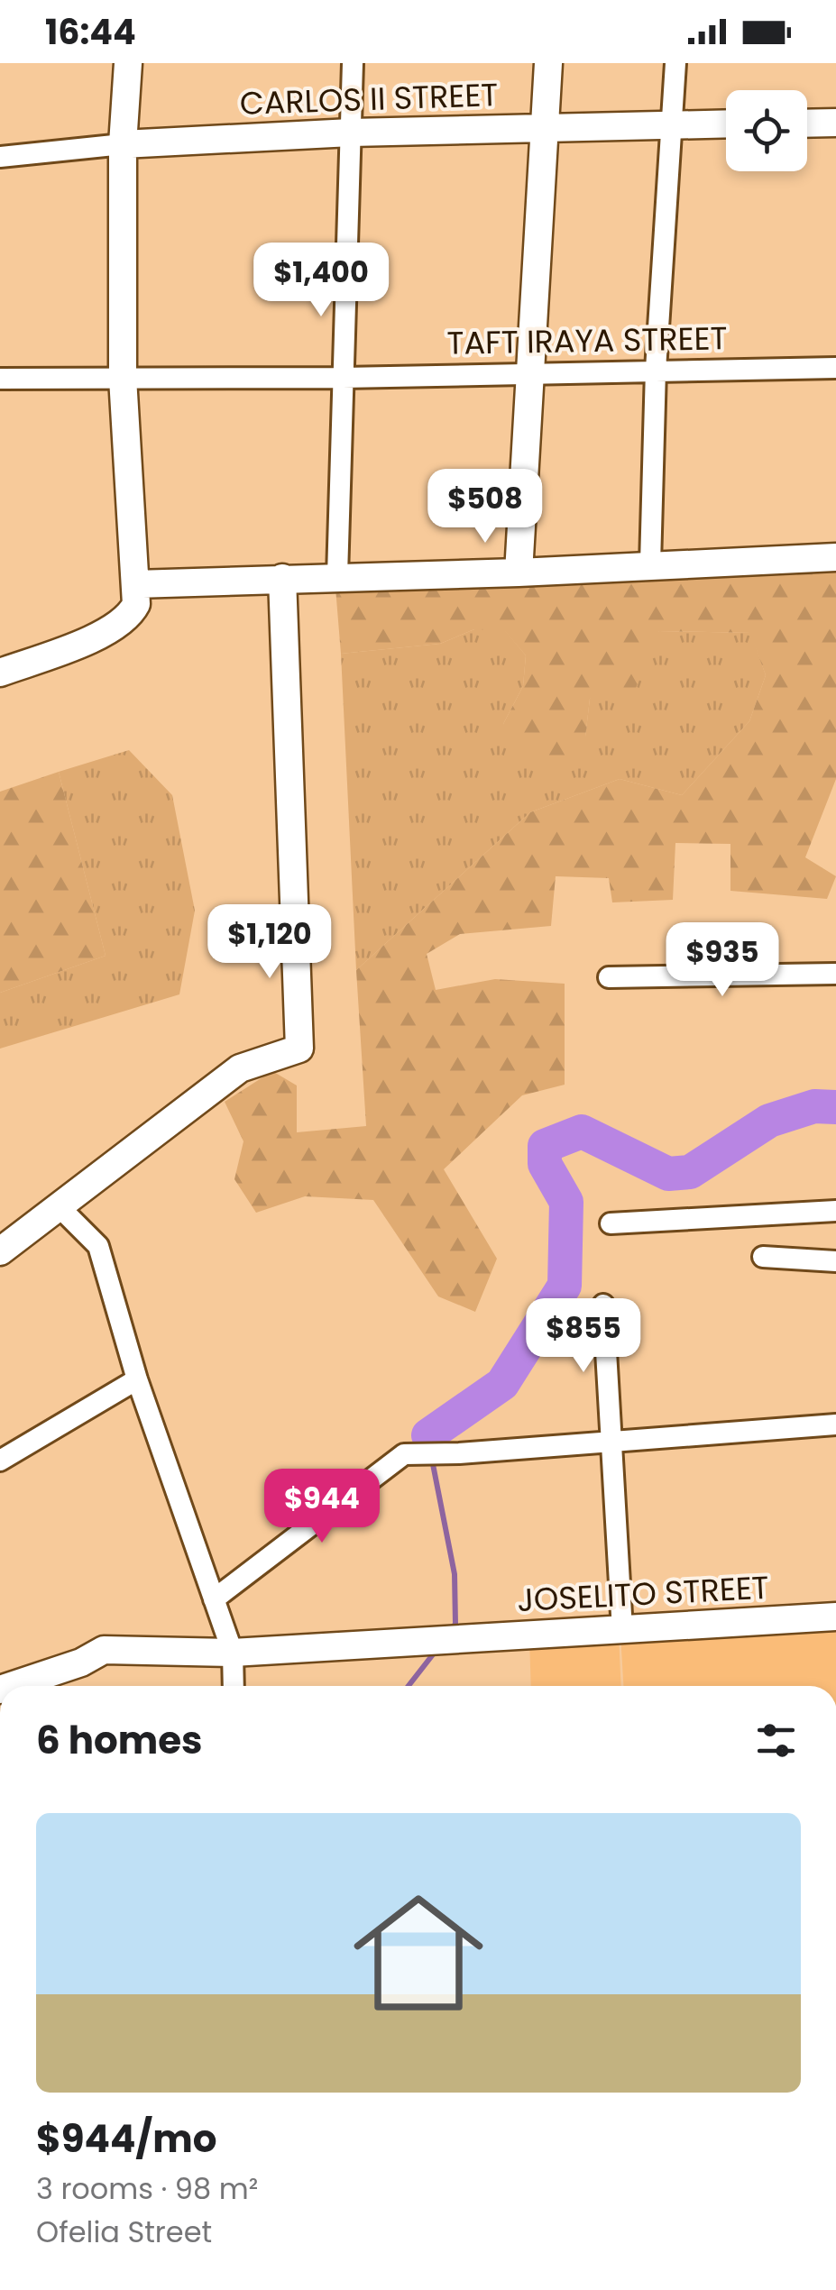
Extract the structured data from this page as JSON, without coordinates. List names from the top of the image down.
{
  "streets": {
    "street": ["CARLOS II STREET", "TAFT IRAYA STREET", "JOSELITO STREET"]
  },
  "page": {
    "status": "16:44",
    "price": [
      "$1,400",
      "$508",
      "$1,120",
      "$935",
      "$855",
      "$944"
    ],
    "heading": "6 homes",
    "list": [
      {
        "name": "$944/mo",
        "note": "3 rooms · 98 m² · Ofelia Street"
      }
    ]
  }
}
